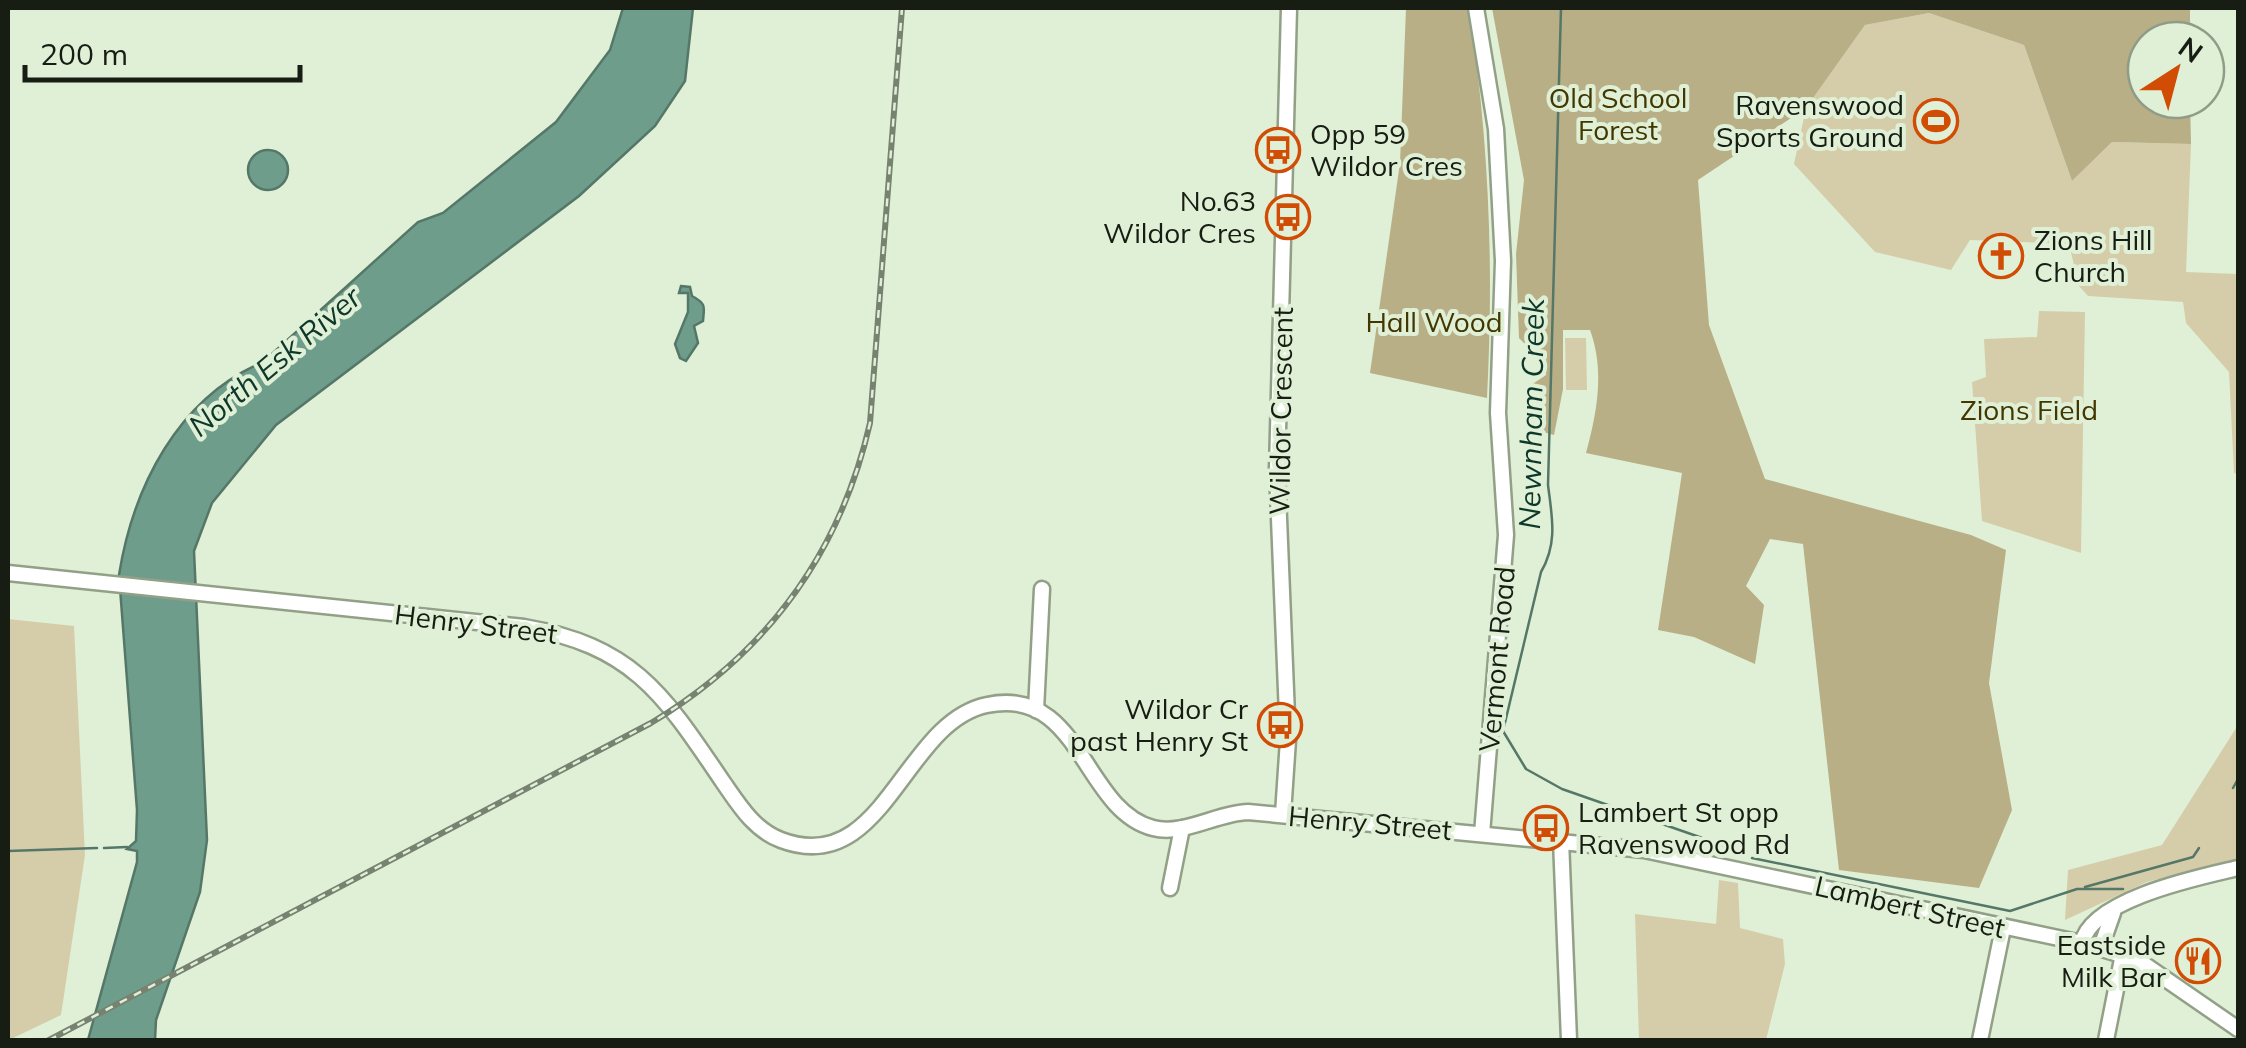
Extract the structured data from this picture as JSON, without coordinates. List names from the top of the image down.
{
  "streets": {
    "street": [
      "Wildor Crescent",
      "Henry Street",
      "Vermont Road",
      "Lambert Street"
    ]
  },
  "crossings": [
    ["Wildor Crescent", "Henry Street"],
    ["Henry Street", "Vermont Road"],
    ["Henry Street", "Lambert Street"]
  ],
  "water": ["North Esk River", "Newnham Creek"],
  "parks": ["Old School Forest", "Hall Wood", "Zions Field"],
  "places": {
    "sports": ["Ravenswood Sports Ground"],
    "bus stop": [
      "Opp 59 Wildor Cres",
      "No.63 Wildor Cres",
      "Wildor Cr past Henry St",
      "Lambert St opp Ravenswood Rd"
    ],
    "church": ["Zions Hill Church"],
    "restaurant": ["Eastside Milk Bar"]
  },
  "scale_bar": "200 m",
  "north": "top right"
}
